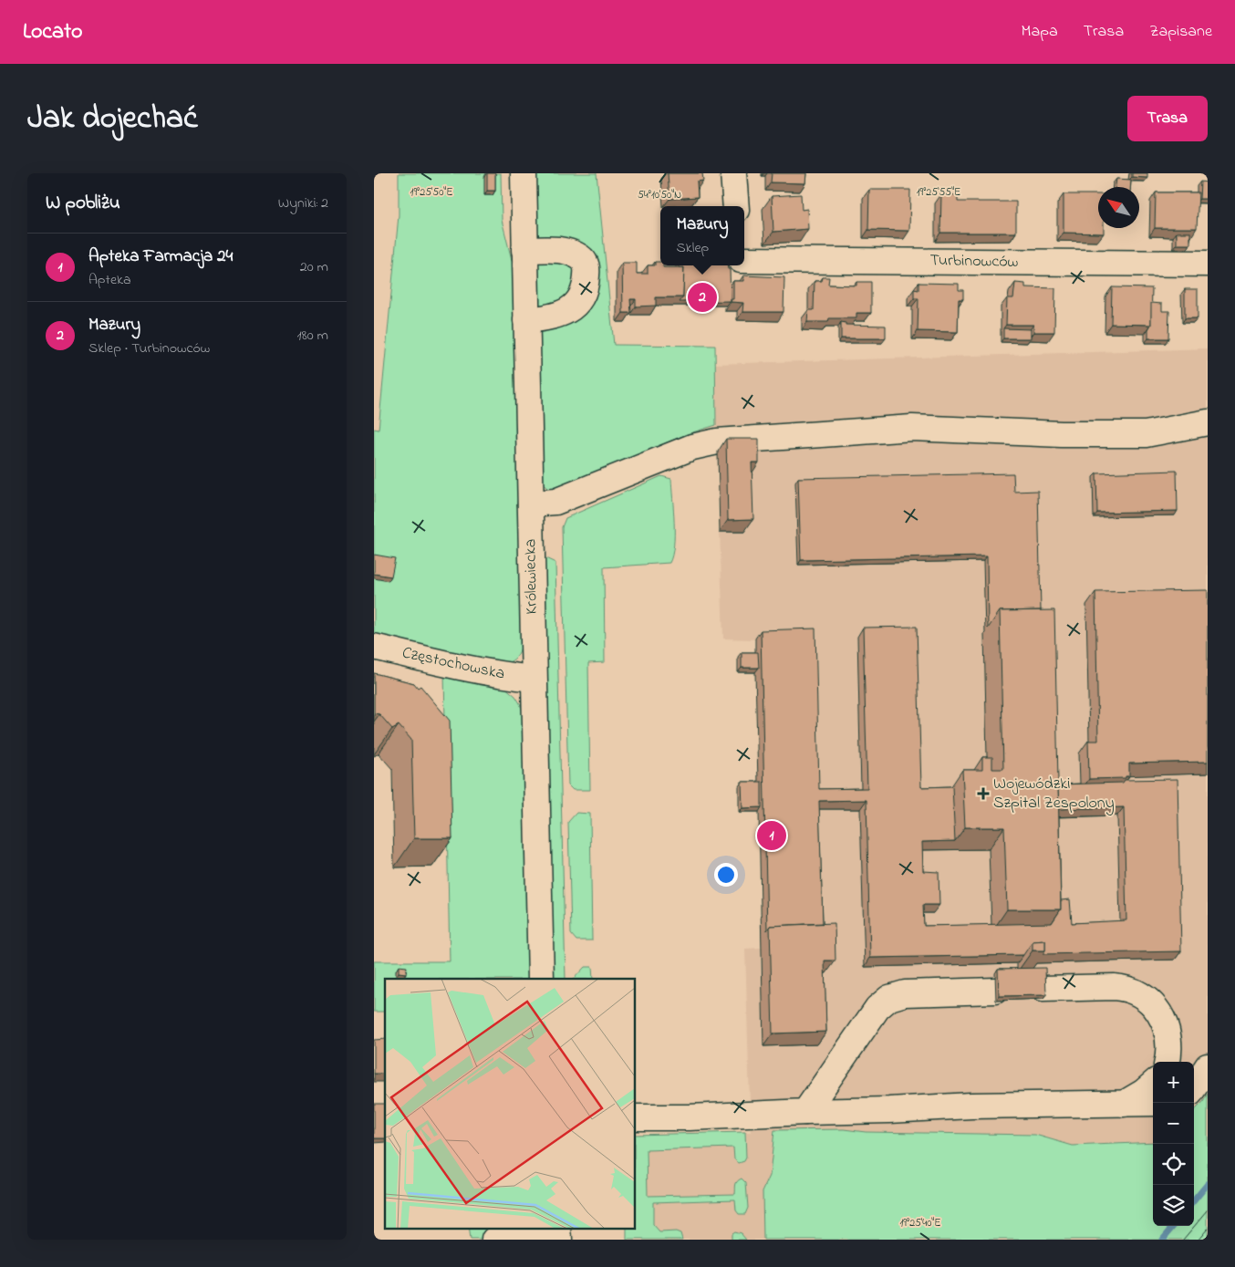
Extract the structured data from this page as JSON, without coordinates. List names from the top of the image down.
{
  "streets": {
    "main road": ["Turbinowców", "Królewiecka", "Częstochowska"]
  },
  "crossings": [
    ["Królewiecka", "Częstochowska"]
  ],
  "places": {
    "health": ["Wojewódzki Szpital Zespolony"]
  },
  "north": "top left",
  "page": {
    "header": "Locato",
    "nav": ["Mapa", "Trasa", "Zapisane"],
    "title": "Jak dojechać",
    "buttons": "Trasa",
    "heading": ["W pobliżu", "Wyniki: 2"],
    "popup": ["Mazury", "Sklep"],
    "list": [
      {
        "mark": "1",
        "name": "Apteka Farmacja 24",
        "note": "Apteka",
        "value": "20 m"
      },
      {
        "mark": "2",
        "name": "Mazury",
        "note": "Sklep · Turbinowców",
        "value": "180 m"
      }
    ],
    "pins": ["2", "1"],
    "map_buttons": ["+", "−"]
  },
  "coordinates": [
    "19°25'50\"E",
    "19°25'55\"E",
    "54°10'50\"N",
    "19°25'40\"E"
  ]
}
